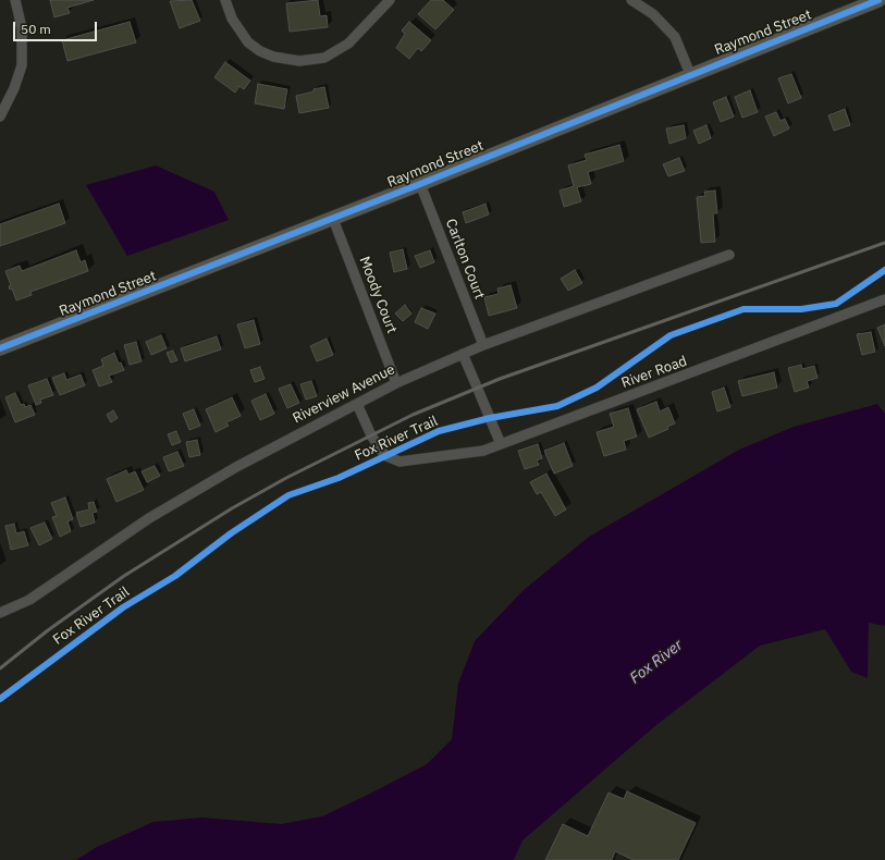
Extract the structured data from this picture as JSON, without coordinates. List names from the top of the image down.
{
  "streets": {
    "street": [
      "Raymond Street",
      "Carlton Court",
      "Moody Court",
      "River Road",
      "Riverview Avenue"
    ],
    "cycle path": ["Fox River Trail"]
  },
  "crossings": [
    ["Raymond Street", "Carlton Court"],
    ["Raymond Street", "Moody Court"],
    ["Carlton Court", "Riverview Avenue"],
    ["Moody Court", "Riverview Avenue"],
    ["River Road", "Riverview Avenue"]
  ],
  "water": ["Fox River"],
  "scale_bar": "50 m"
}
